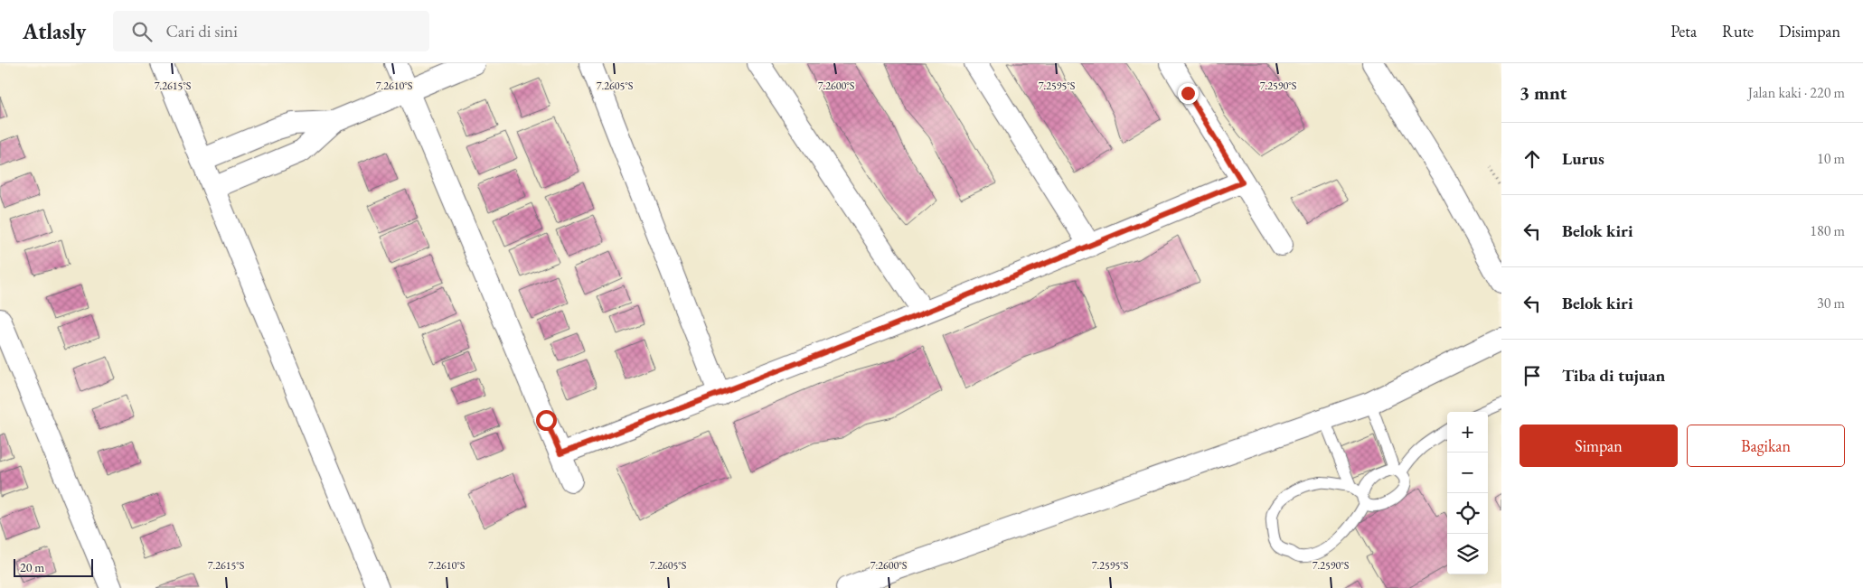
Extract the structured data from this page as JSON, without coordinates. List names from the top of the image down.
{
  "scale_bar": "20 m",
  "page": {
    "header": "Atlasly",
    "search": "Cari di sini",
    "nav": ["Peta", "Rute", "Disimpan"],
    "heading": ["3 mnt", "Jalan kaki · 220 m"],
    "list": [
      ["Lurus", "10 m"],
      ["Belok kiri", "180 m"],
      ["Belok kiri", "30 m"],
      "Tiba di tujuan"
    ],
    "buttons": ["Simpan", "Bagikan"],
    "map_buttons": ["+", "−"],
    "scale": "20 m"
  },
  "coordinates": [
    "7.2615°S",
    "7.2610°S",
    "7.2605°S",
    "7.2600°S",
    "7.2595°S",
    "7.2590°S"
  ]
}
